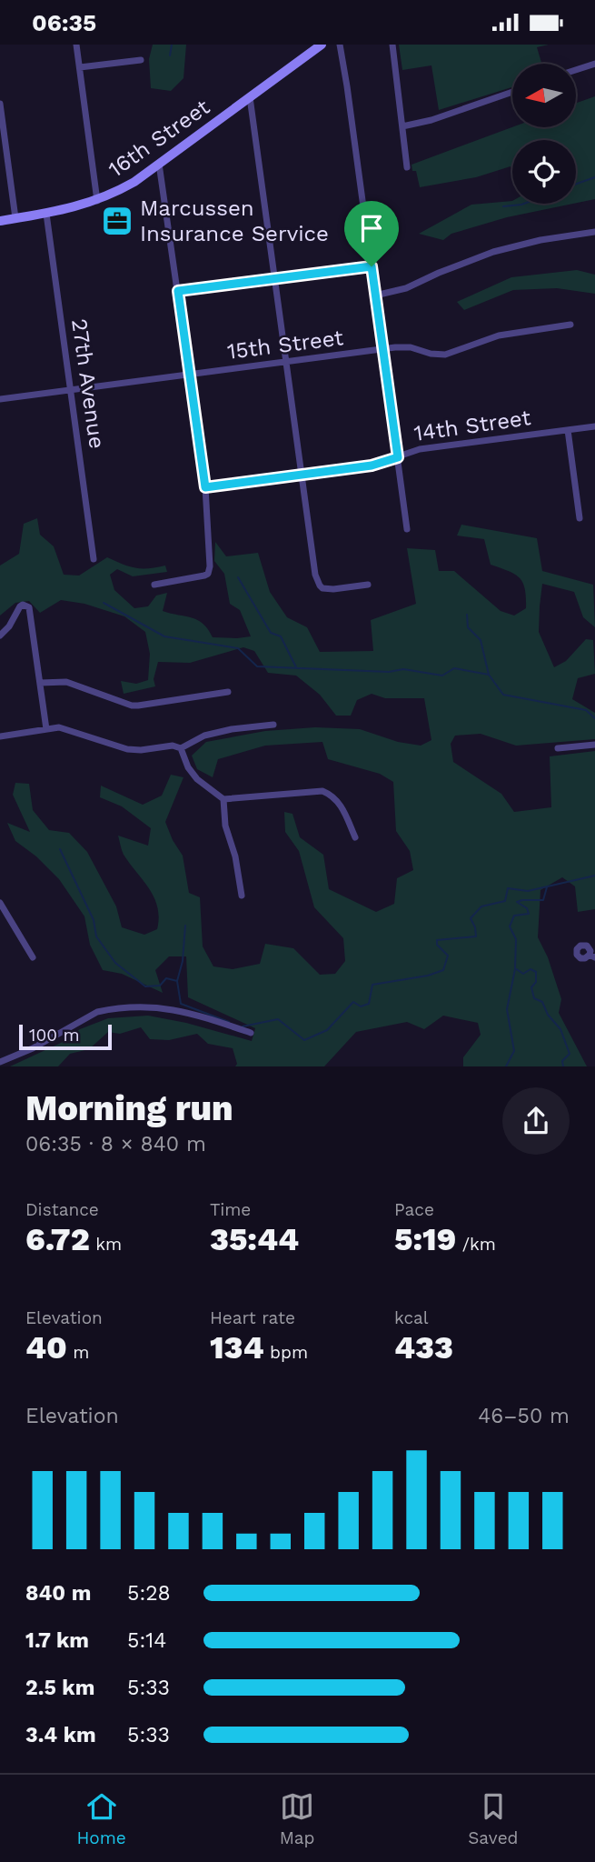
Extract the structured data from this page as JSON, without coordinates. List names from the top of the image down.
{
  "streets": {
    "street": [
      "16th Street",
      "15th Street",
      "27th Avenue",
      "14th Street"
    ]
  },
  "crossings": [
    ["16th Street", "27th Avenue"],
    ["15th Street", "27th Avenue"]
  ],
  "places": {
    "office": ["Marcussen Insurance Service"]
  },
  "scale_bar": "100 m",
  "north": "left",
  "page": {
    "status": "06:35",
    "scale": "100 m",
    "heading": ["Morning run", "06:35 · 8 × 840 m"],
    "stats": [
      ["Distance", "6.72 km"],
      ["Time", "35:44"],
      ["Pace", "5:19 /km"],
      ["Elevation", "40 m"],
      ["Heart rate", "134 bpm"],
      ["kcal", "433"]
    ],
    "chart": ["Elevation", "46–50 m"],
    "list": [
      {
        "name": "840 m",
        "note": "5:28"
      },
      {
        "name": "1.7 km",
        "note": "5:14"
      },
      {
        "name": "2.5 km",
        "note": "5:33"
      },
      {
        "name": "3.4 km",
        "note": "5:33"
      }
    ],
    "tabs": ["Home", "Map", "Saved"]
  }
}
